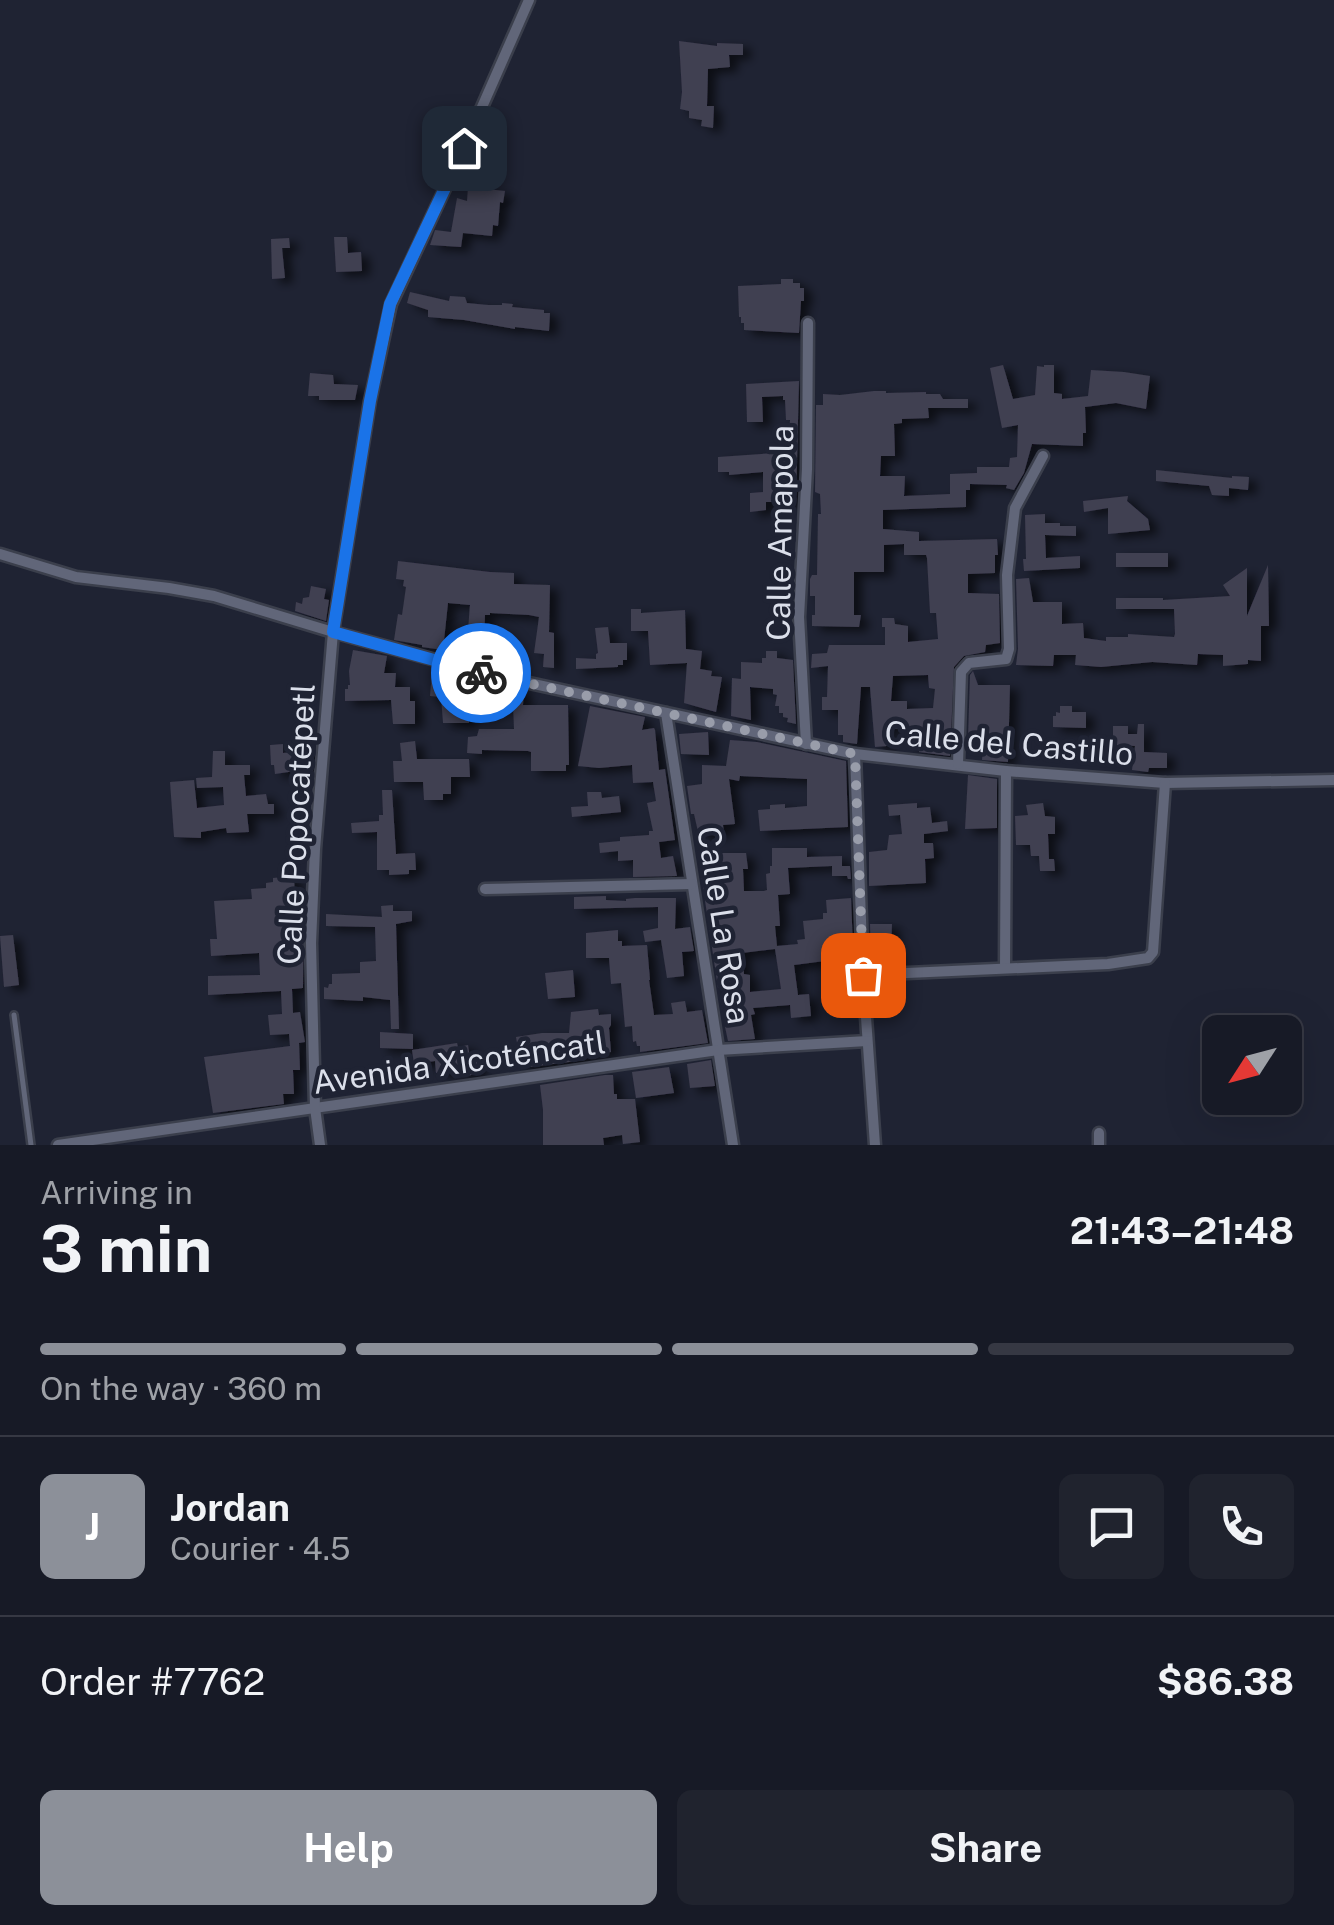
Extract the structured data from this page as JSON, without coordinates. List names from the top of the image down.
{
  "streets": {
    "street": [
      "Calle Amapola",
      "Calle del Castillo",
      "Calle Popocatépetl",
      "Calle La Rosa",
      "Avenida Xicoténcatl"
    ]
  },
  "crossings": [
    ["Calle Amapola", "Calle del Castillo"],
    ["Calle del Castillo", "Calle Popocatépetl"],
    ["Calle del Castillo", "Calle La Rosa"],
    ["Calle Popocatépetl", "Avenida Xicoténcatl"],
    ["Calle La Rosa", "Avenida Xicoténcatl"]
  ],
  "north": "bottom left",
  "page": {
    "heading": ["3 min", "Arriving in", "21:43–21:48"],
    "panel": [
      "Jordan",
      "Courier · 4.5",
      "Order #7762",
      "$86.38"
    ],
    "bar": "On the way · 360 m",
    "round": "J",
    "buttons": ["Help", "Share"]
  }
}
